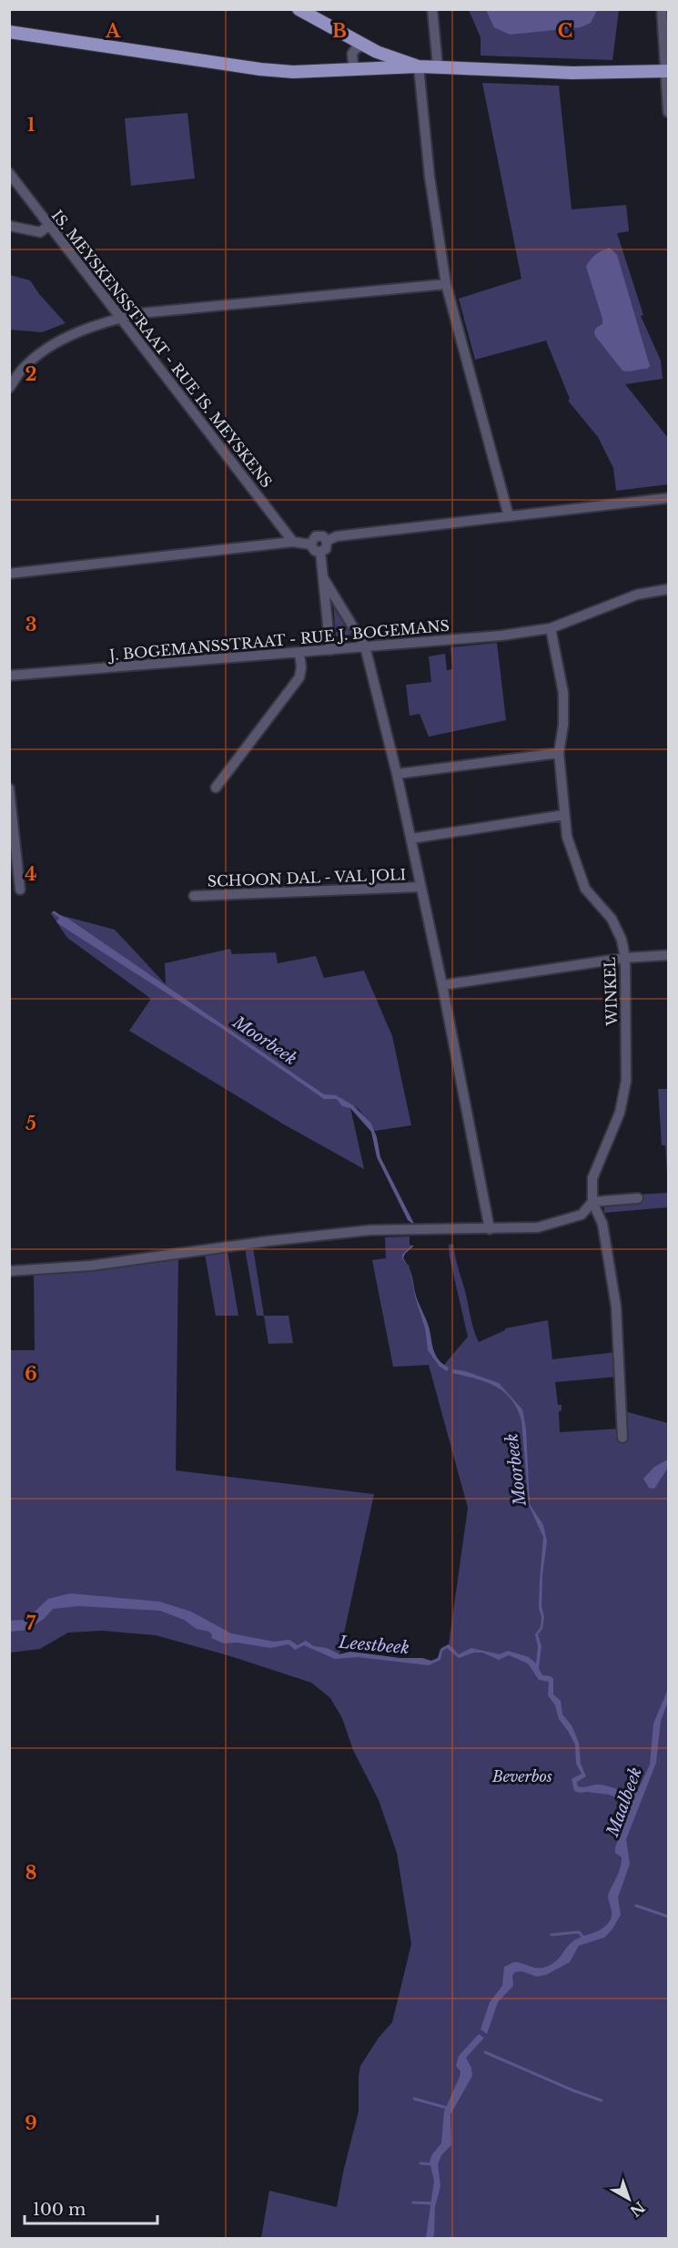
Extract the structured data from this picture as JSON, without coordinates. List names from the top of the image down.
{
  "streets": {
    "street": [
      "IS. MEYSKENSSTRAAT - RUE IS. MEYSKENS",
      "J. BOGEMANSSTRAAT - RUE J. BOGEMANS",
      "SCHOON DAL - VAL JOLI",
      "WINKEL"
    ]
  },
  "crossings": [
    ["J. BOGEMANSSTRAAT - RUE J. BOGEMANS", "WINKEL"]
  ],
  "water": ["Moorbeek", "Leestbeek", "Maalbeek"],
  "parks": ["Beverbos"],
  "scale_bar": "100 m",
  "north": "bottom right",
  "grid": {
    "columns": ["A", "B", "C"],
    "rows": [
      "1",
      "2",
      "3",
      "4",
      "5",
      "6",
      "7",
      "8",
      "9"
    ]
  }
}
